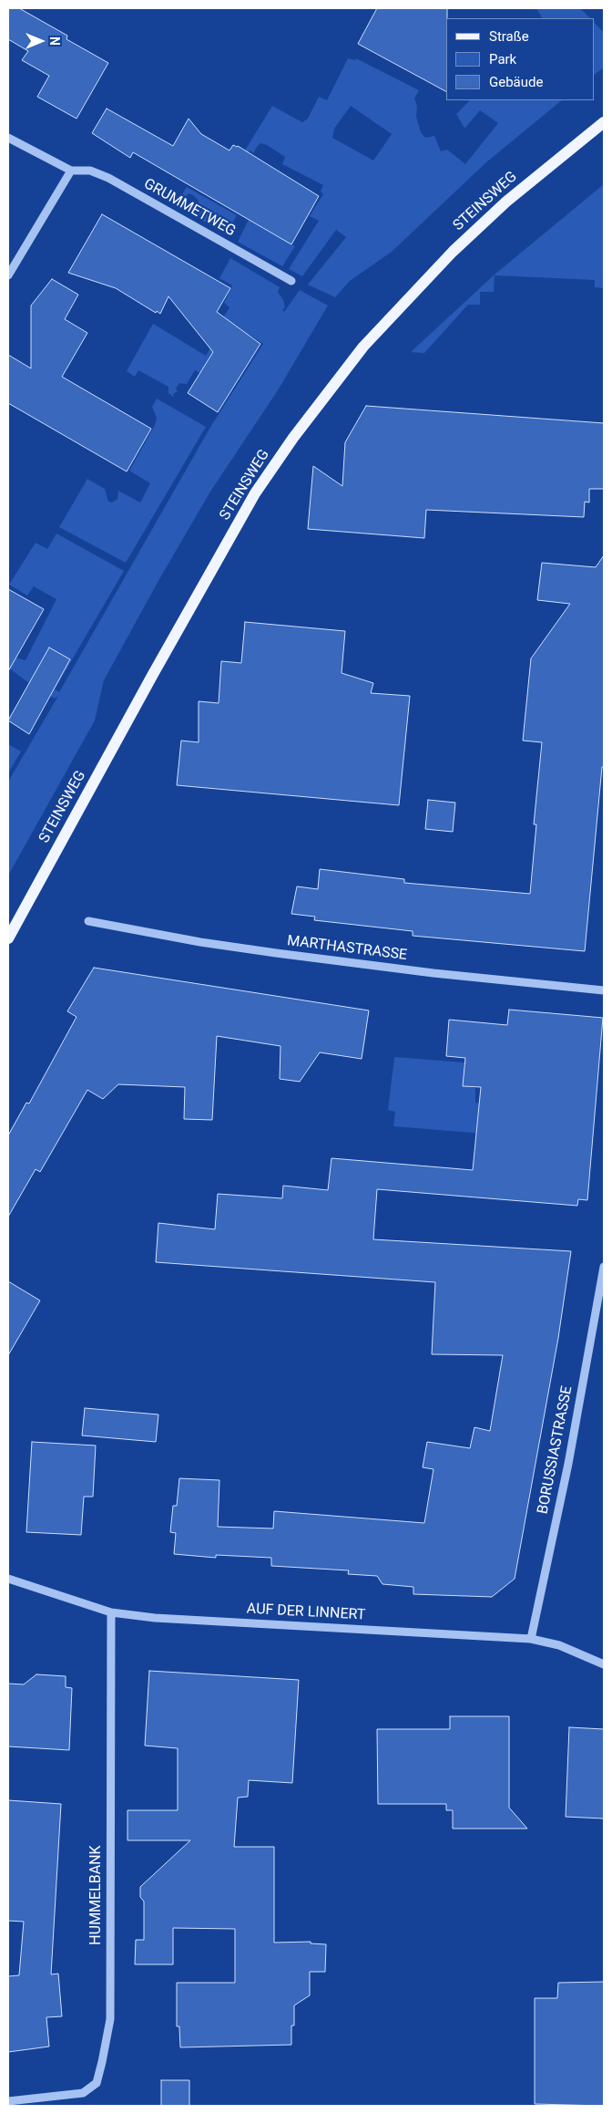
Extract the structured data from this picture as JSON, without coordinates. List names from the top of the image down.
{
  "streets": {
    "main road": ["STEINSWEG"],
    "street": [
      "GRUMMETWEG",
      "MARTHASTRASSE",
      "BORUSSIASTRASSE",
      "AUF DER LINNERT",
      "HUMMELBANK"
    ]
  },
  "crossings": [
    ["BORUSSIASTRASSE", "AUF DER LINNERT"],
    ["AUF DER LINNERT", "HUMMELBANK"]
  ],
  "legend": ["Straße", "Park", "Gebäude"],
  "north": "right"
}
